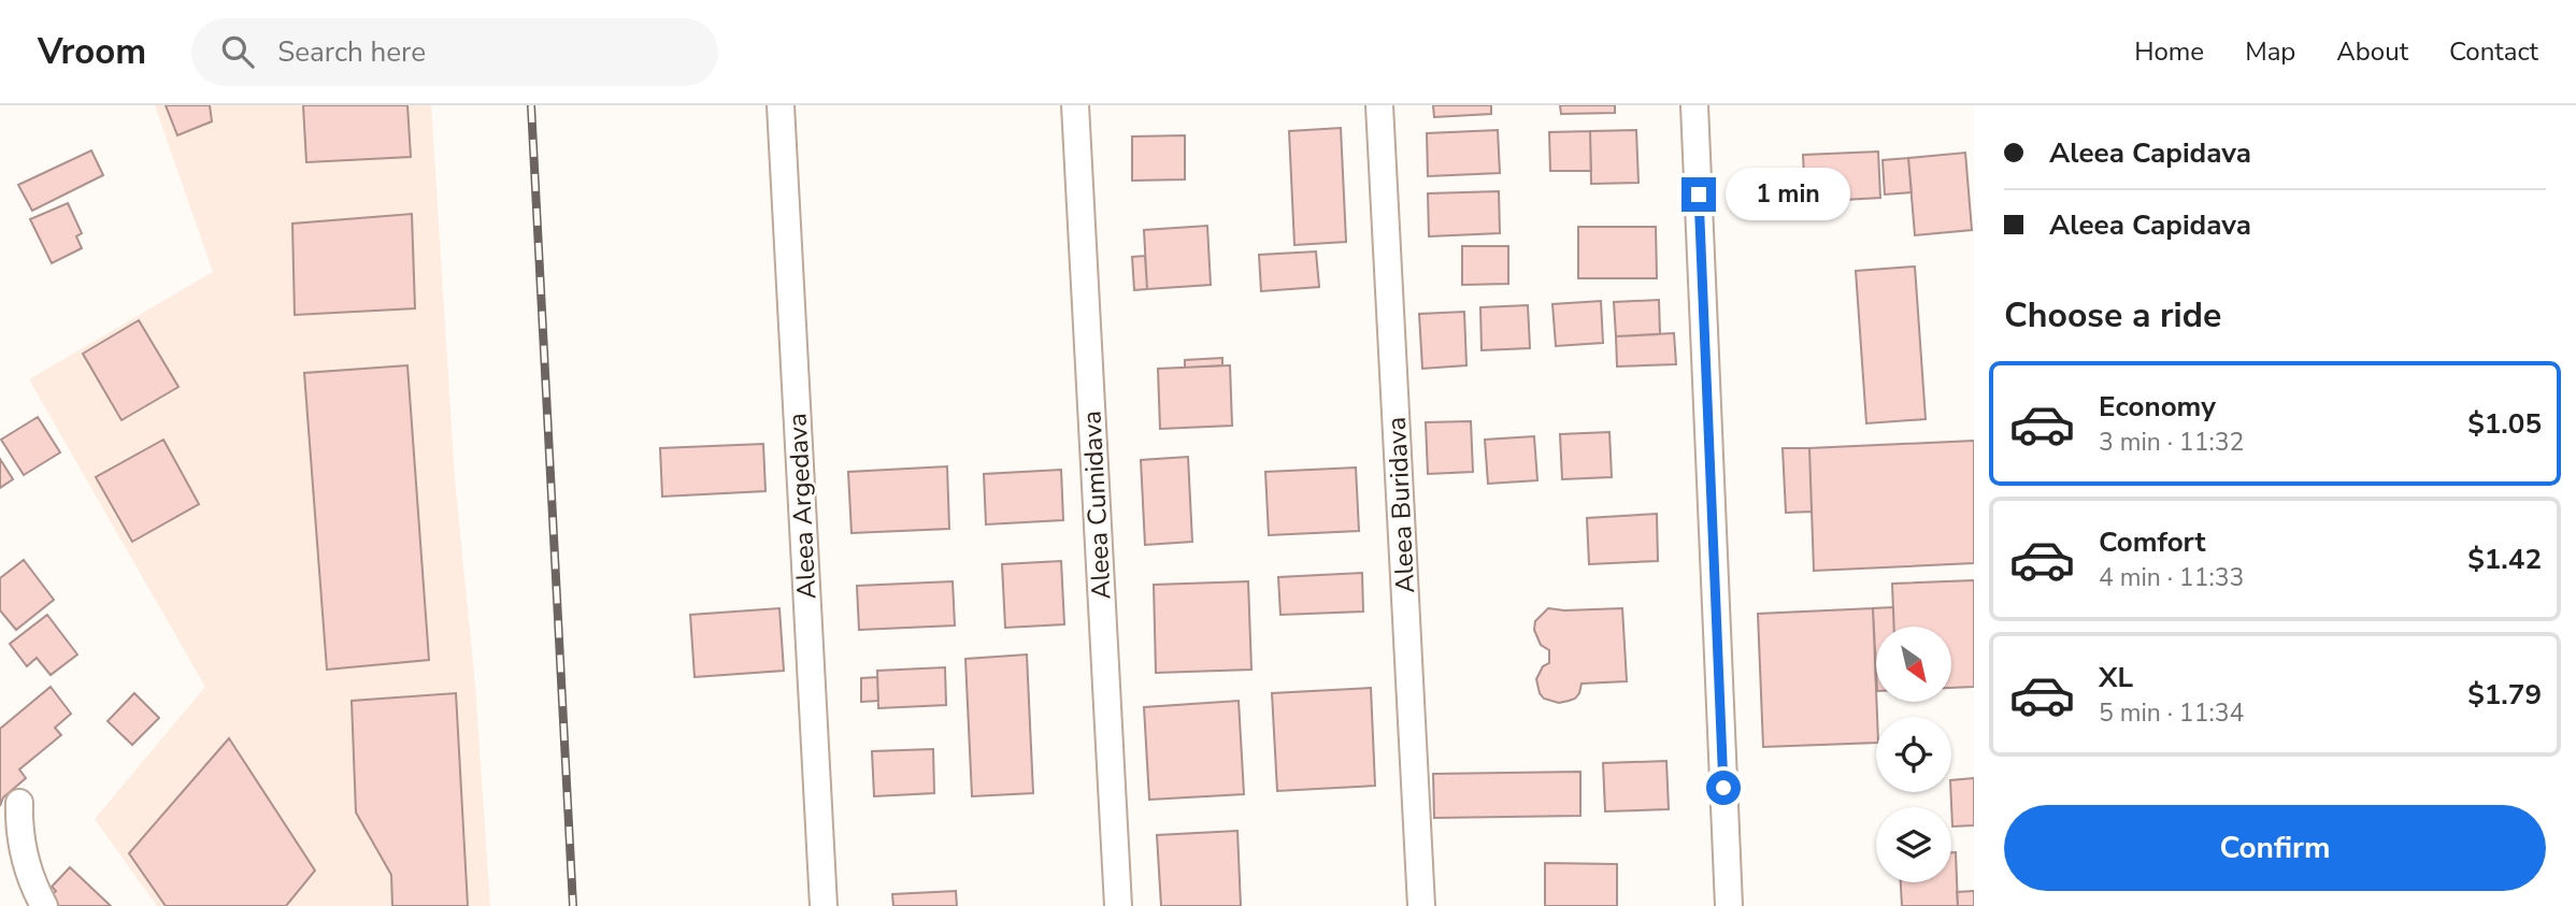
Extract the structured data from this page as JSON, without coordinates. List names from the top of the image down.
{
  "streets": {
    "street": ["Aleea Cumidava", "Aleea Buridava", "Aleea Argedava"]
  },
  "north": "bottom right",
  "page": {
    "header": "Vroom",
    "search": "Search here",
    "nav": [
      "Home",
      "Map",
      "About",
      "Contact"
    ],
    "banner": ["Aleea Capidava", "Aleea Capidava"],
    "bubble": "1 min",
    "heading": "Choose a ride",
    "list": [
      {
        "name": "Economy",
        "note": "3 min · 11:32",
        "value": "$1.05"
      },
      {
        "name": "Comfort",
        "note": "4 min · 11:33",
        "value": "$1.42"
      },
      {
        "name": "XL",
        "note": "5 min · 11:34",
        "value": "$1.79"
      }
    ],
    "buttons": "Confirm"
  }
}
